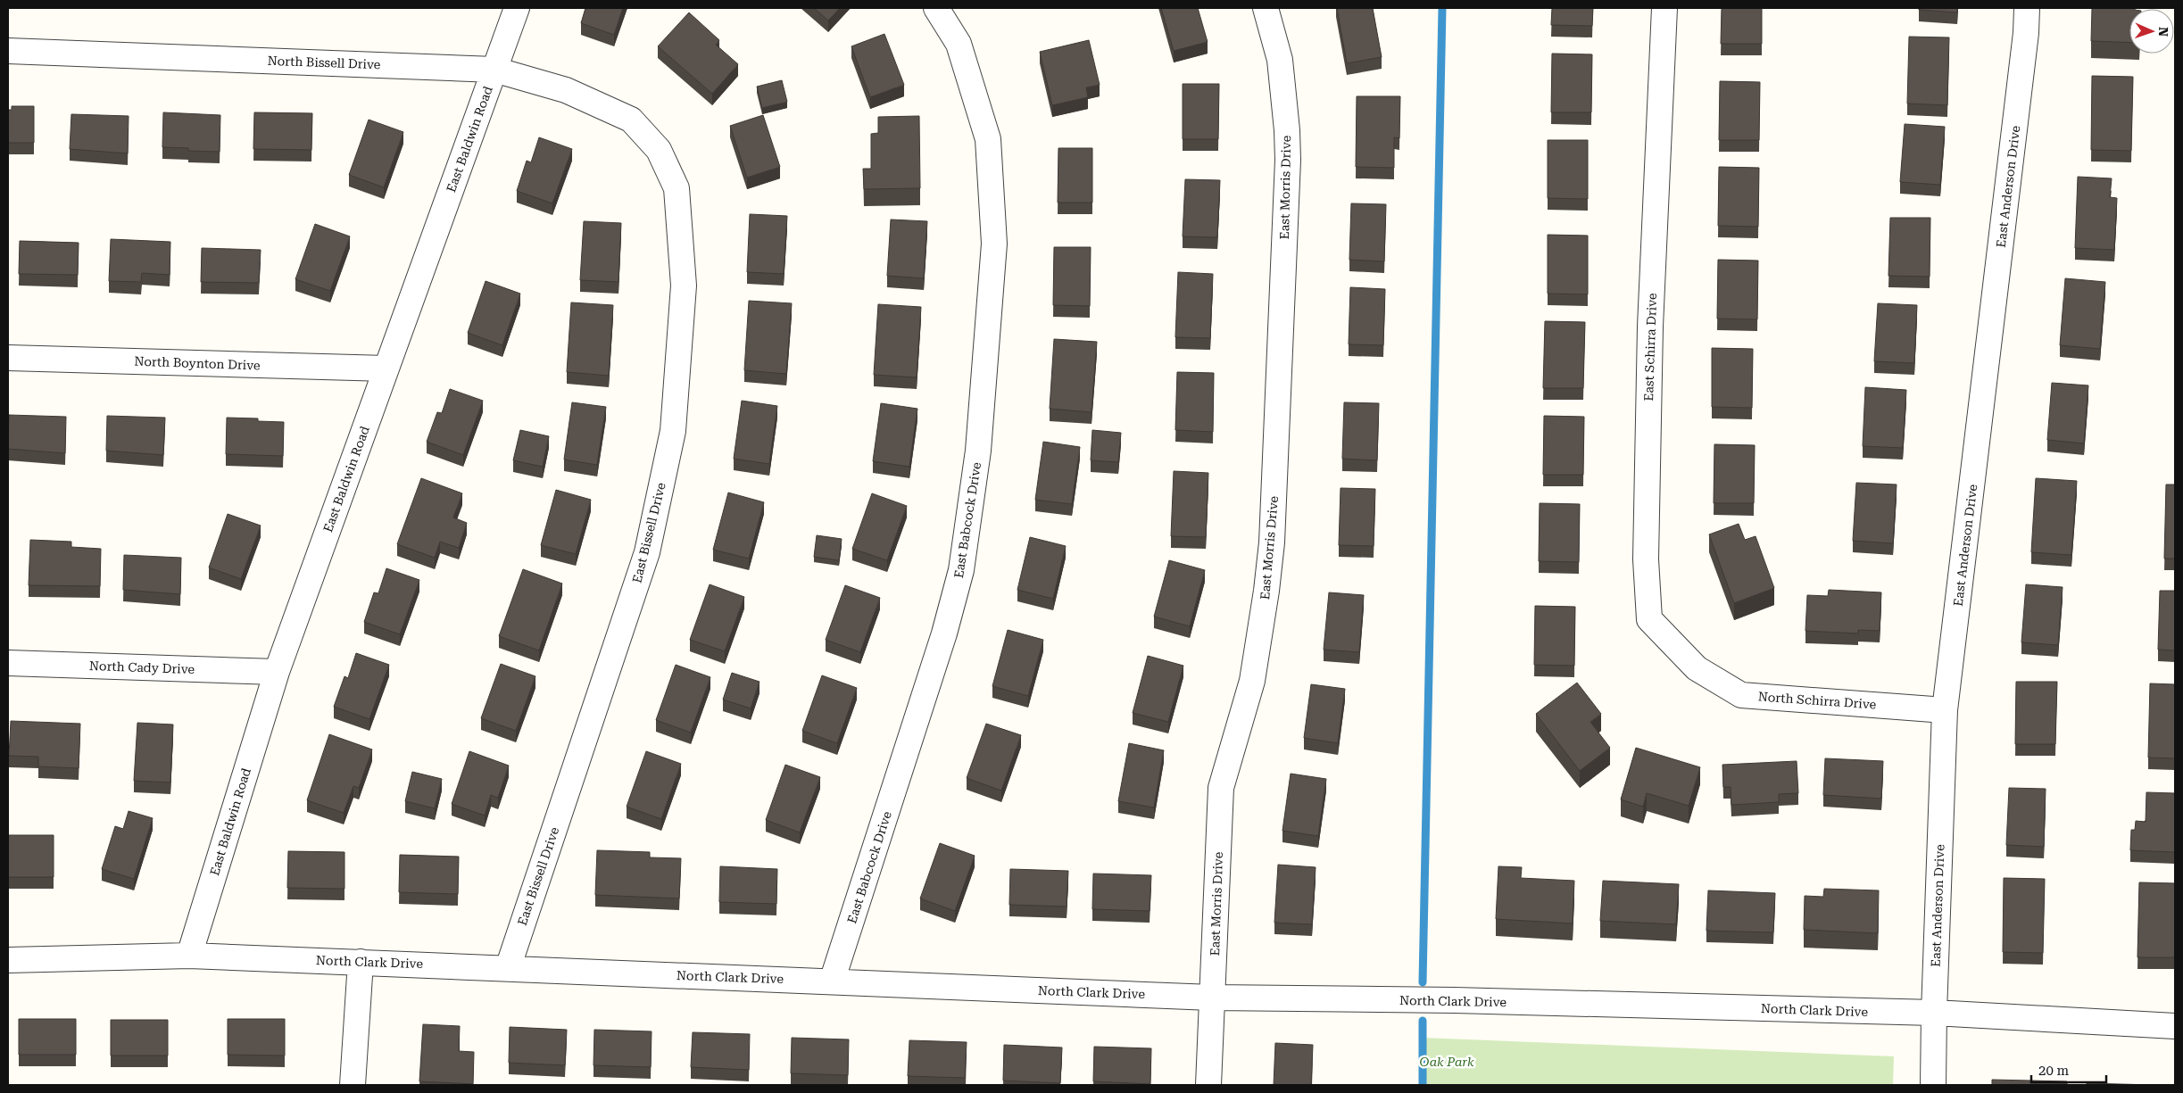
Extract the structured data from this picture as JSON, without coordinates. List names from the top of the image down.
{
  "streets": {
    "street": [
      "North Bissell Drive",
      "East Baldwin Road",
      "East Anderson Drive",
      "East Morris Drive",
      "East Schirra Drive",
      "North Boynton Drive",
      "East Babcock Drive",
      "East Bissell Drive",
      "North Cady Drive",
      "North Schirra Drive",
      "North Clark Drive"
    ]
  },
  "crossings": [
    ["North Bissell Drive", "East Baldwin Road"],
    ["North Bissell Drive", "East Bissell Drive"],
    ["East Baldwin Road", "North Boynton Drive"],
    ["East Baldwin Road", "North Cady Drive"],
    ["East Baldwin Road", "North Clark Drive"],
    ["East Anderson Drive", "North Schirra Drive"],
    ["East Anderson Drive", "North Clark Drive"],
    ["East Morris Drive", "North Clark Drive"],
    ["East Schirra Drive", "North Schirra Drive"],
    ["East Babcock Drive", "North Clark Drive"],
    ["East Bissell Drive", "North Clark Drive"]
  ],
  "parks": ["Oak Park"],
  "scale_bar": "20 m",
  "north": "right"
}
